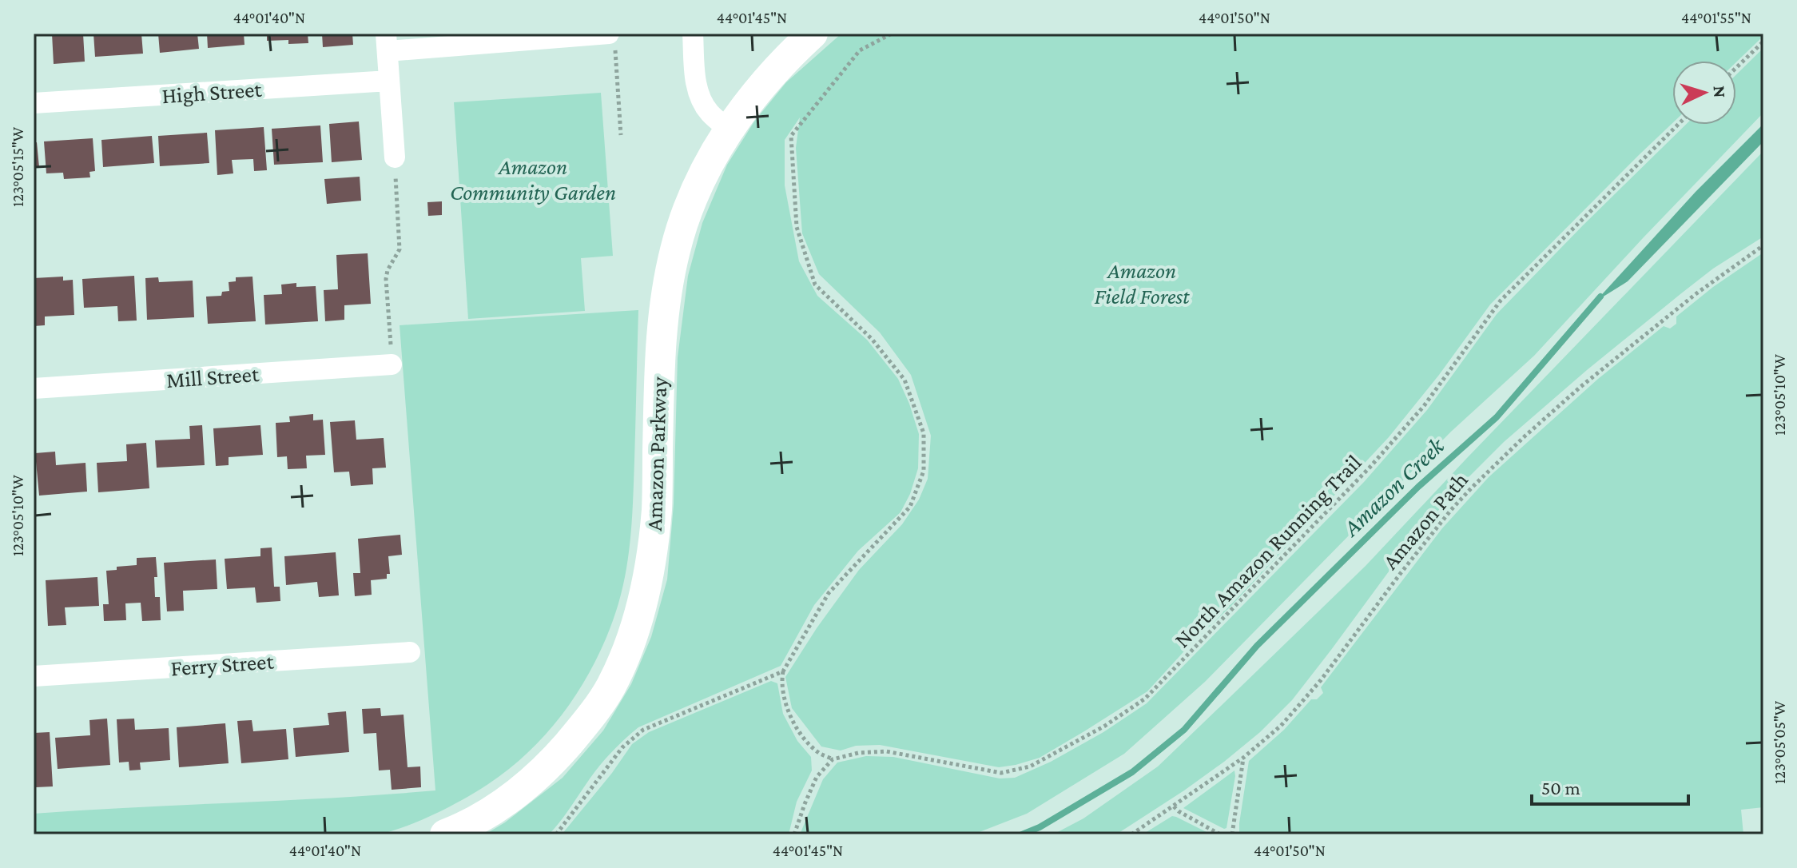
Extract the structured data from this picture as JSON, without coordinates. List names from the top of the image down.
{
  "streets": {
    "main road": ["Amazon Parkway"],
    "street": ["High Street", "Mill Street", "Ferry Street"],
    "path": ["Amazon Path", "North Amazon Running Trail"]
  },
  "water": ["Amazon Creek"],
  "parks": ["Amazon Community Garden", "Amazon Field Forest"],
  "scale_bar": "50 m",
  "north": "right",
  "coordinates": [
    "44°01'40\"N",
    "44°01'45\"N",
    "44°01'50\"N",
    "44°01'55\"N",
    "123°05'15\"W",
    "123°05'10\"W",
    "123°05'05\"W"
  ]
}
